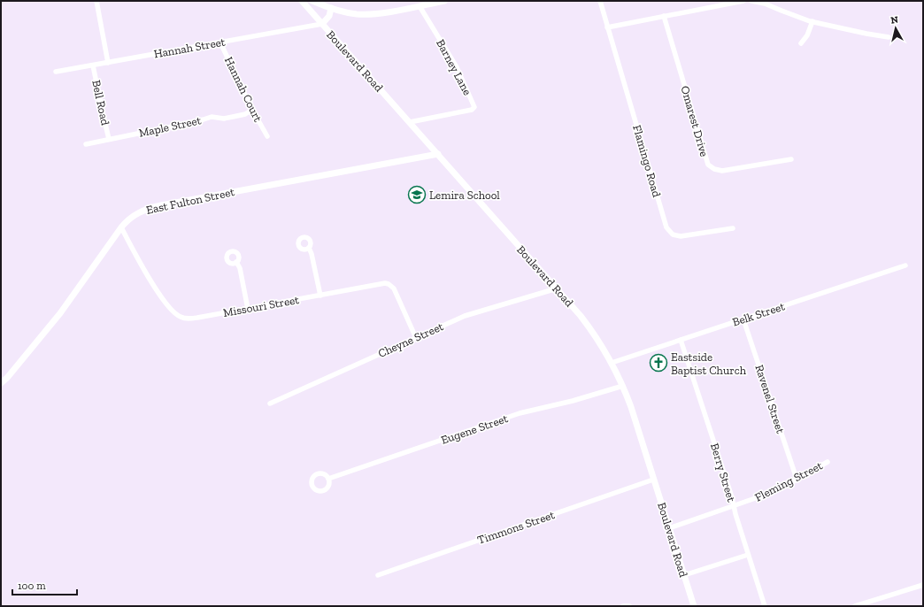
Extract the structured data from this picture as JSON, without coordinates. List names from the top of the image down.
{
  "streets": {
    "street": [
      "Hannah Street",
      "Boulevard Road",
      "Barney Lane",
      "Hannah Court",
      "Bell Road",
      "Omarest Drive",
      "Maple Street",
      "Flamingo Road",
      "East Fulton Street",
      "Missouri Street",
      "Belk Street",
      "Cheyne Street",
      "Ravenel Street",
      "Eugene Street",
      "Berry Street",
      "Fleming Street",
      "Timmons Street"
    ]
  },
  "crossings": [
    ["Hannah Street", "Boulevard Road"],
    ["Hannah Street", "Hannah Court"],
    ["Hannah Street", "Bell Road"],
    ["Boulevard Road", "Barney Lane"],
    ["Boulevard Road", "East Fulton Street"],
    ["Boulevard Road", "Belk Street"],
    ["Boulevard Road", "Cheyne Street"],
    ["Boulevard Road", "Eugene Street"],
    ["Boulevard Road", "Fleming Street"],
    ["Boulevard Road", "Timmons Street"],
    ["Hannah Court", "Maple Street"],
    ["Bell Road", "Maple Street"],
    ["East Fulton Street", "Missouri Street"],
    ["Missouri Street", "Cheyne Street"],
    ["Belk Street", "Ravenel Street"],
    ["Belk Street", "Berry Street"],
    ["Ravenel Street", "Fleming Street"],
    ["Berry Street", "Fleming Street"]
  ],
  "places": {
    "school or university": ["Lemira School"],
    "church": ["Eastside Baptist Church"]
  },
  "scale_bar": "100 m",
  "north": "top"
}
